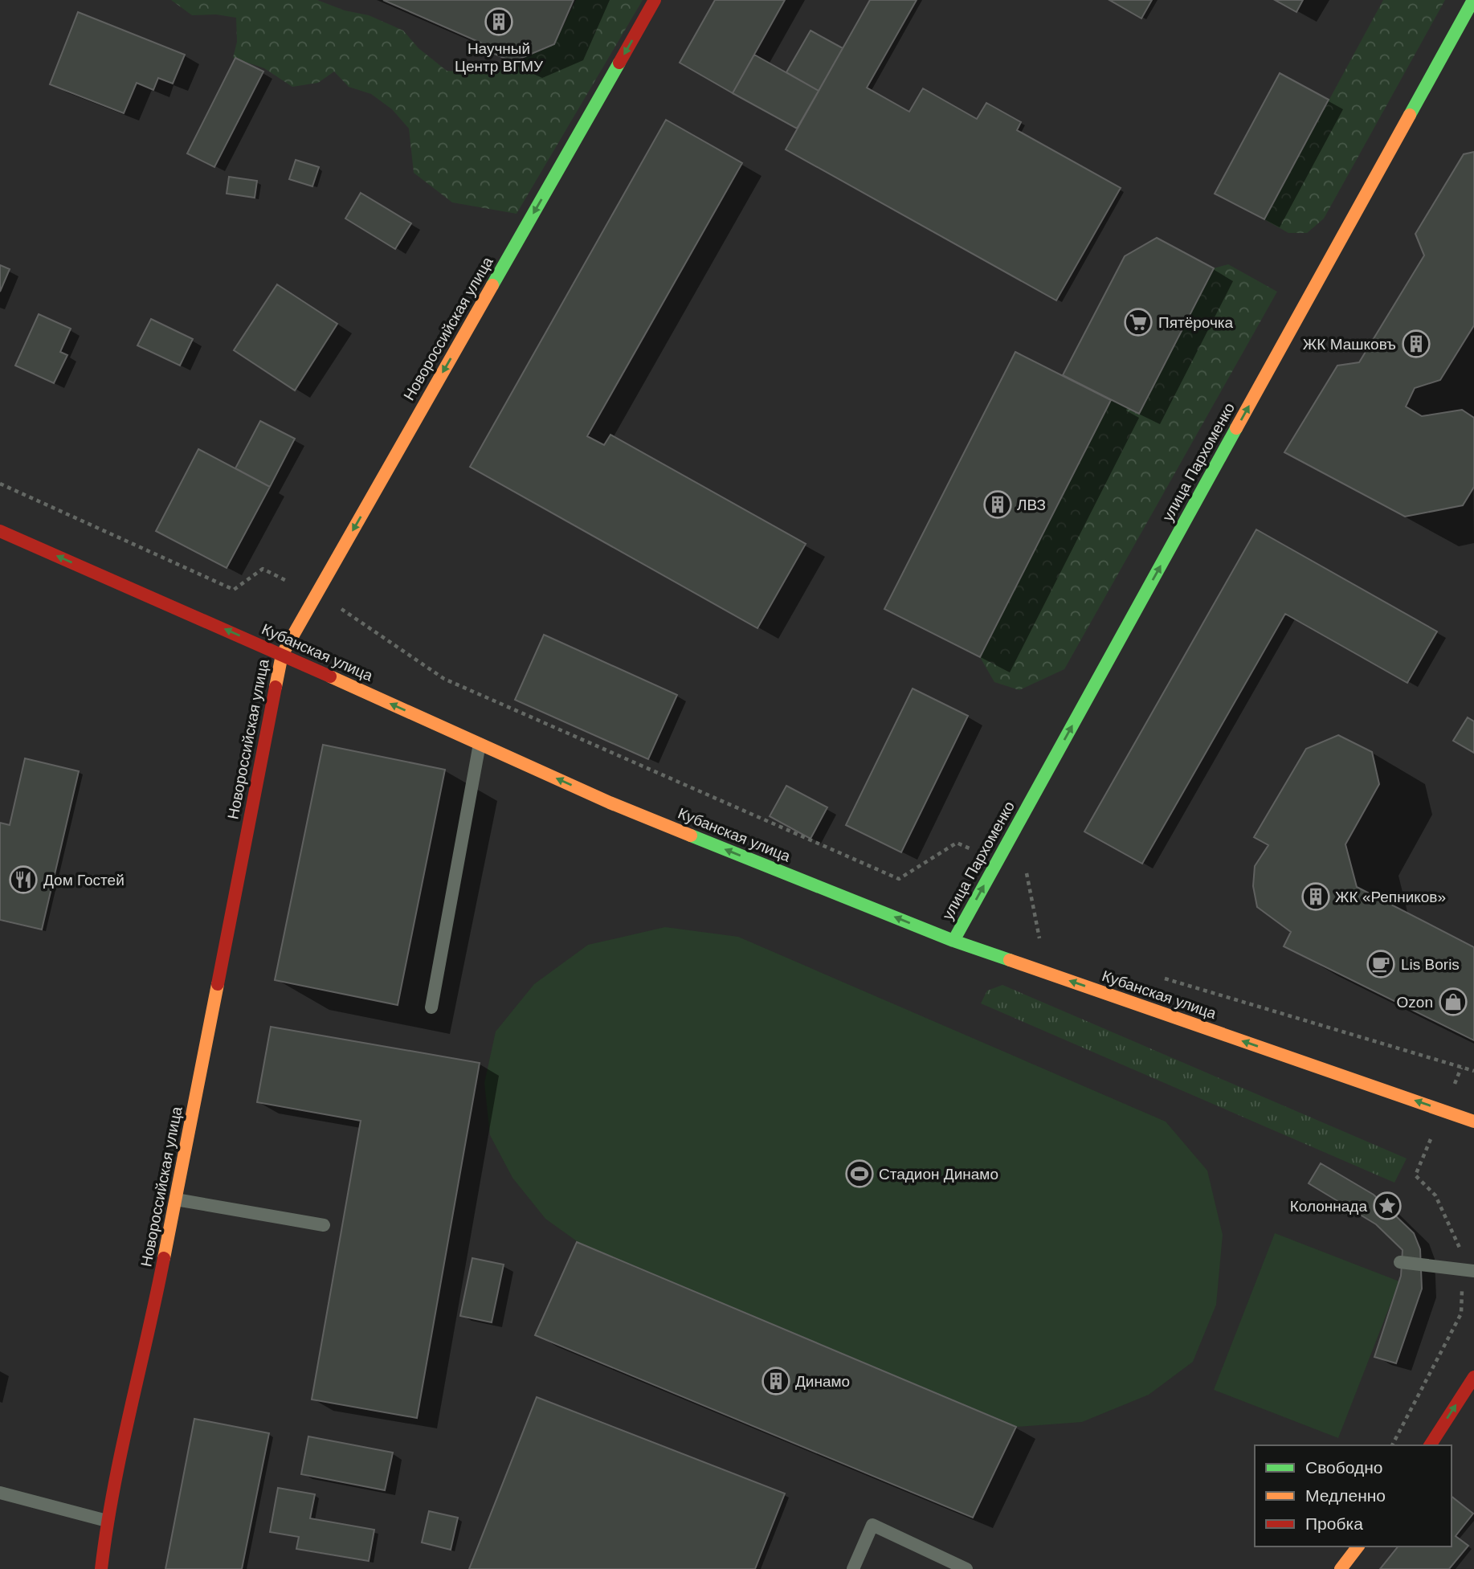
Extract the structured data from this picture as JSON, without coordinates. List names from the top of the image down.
{
  "streets": {
    "street": ["Новороссийская улица", "улица Пархоменко", "Кубанская улица"]
  },
  "crossings": [
    ["Новороссийская улица", "Кубанская улица"],
    ["улица Пархоменко", "Кубанская улица"]
  ],
  "one_way": ["Новороссийская улица", "улица Пархоменко", "Кубанская улица"],
  "places": {
    "building": [
      "Научный Центр ВГМУ",
      "ЖК Машковъ",
      "ЛВЗ",
      "ЖК «Репников»",
      "Динамо"
    ],
    "supermarket": ["Пятёрочка"],
    "restaurant": ["Дом Гостей"],
    "cafe": ["Lis Boris"],
    "shop": ["Ozon"],
    "sports": ["Стадион Динамо"],
    "place": ["Колоннада"]
  },
  "legend": ["Свободно", "Медленно", "Пробка"]
}
